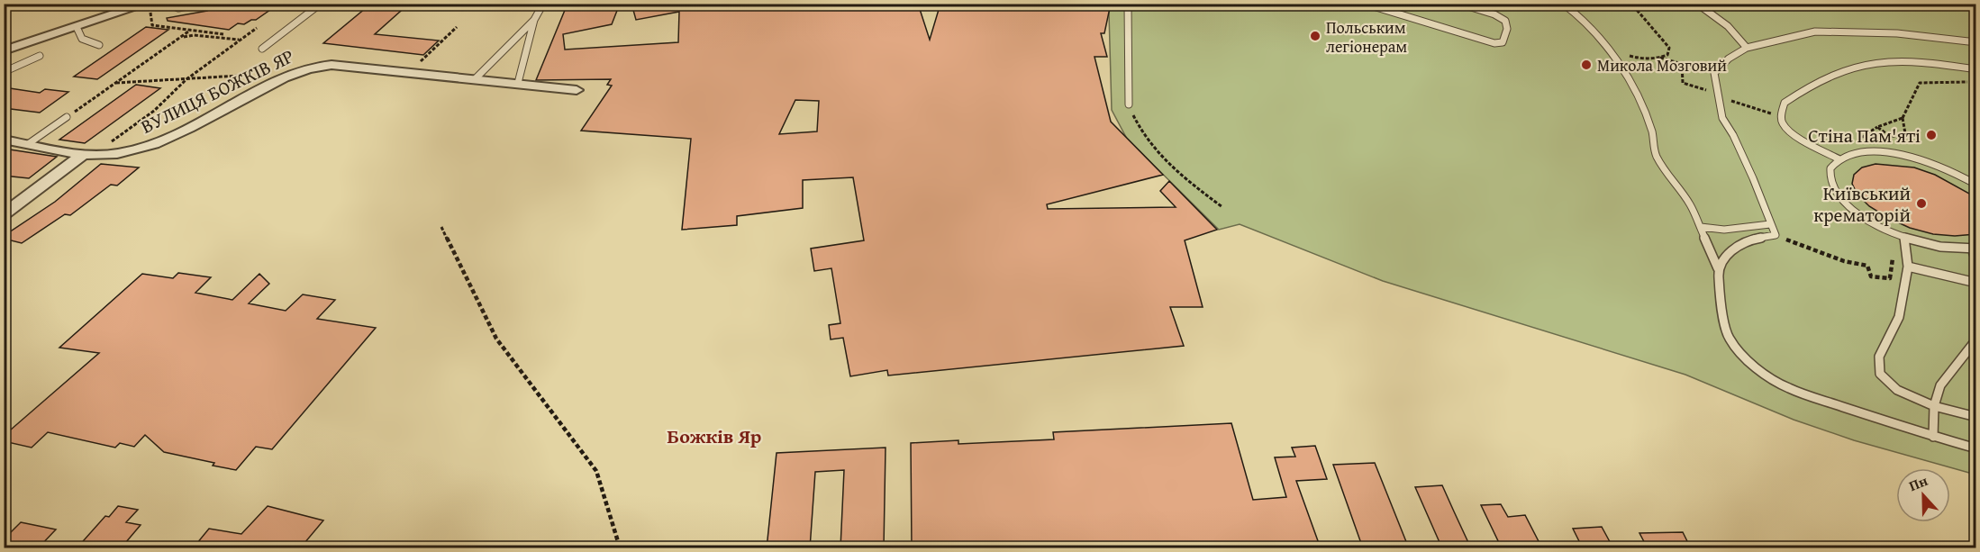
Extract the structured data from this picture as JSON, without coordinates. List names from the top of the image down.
{
  "streets": {
    "street": ["ВУЛИЦЯ БОЖКІВ ЯР"]
  },
  "districts": ["Божків Яр"],
  "places": [
    "Польським легіонерам",
    "Микола Мозговий",
    "Стіна Пам'яті",
    "Київський крематорій"
  ],
  "north": "top"
}
